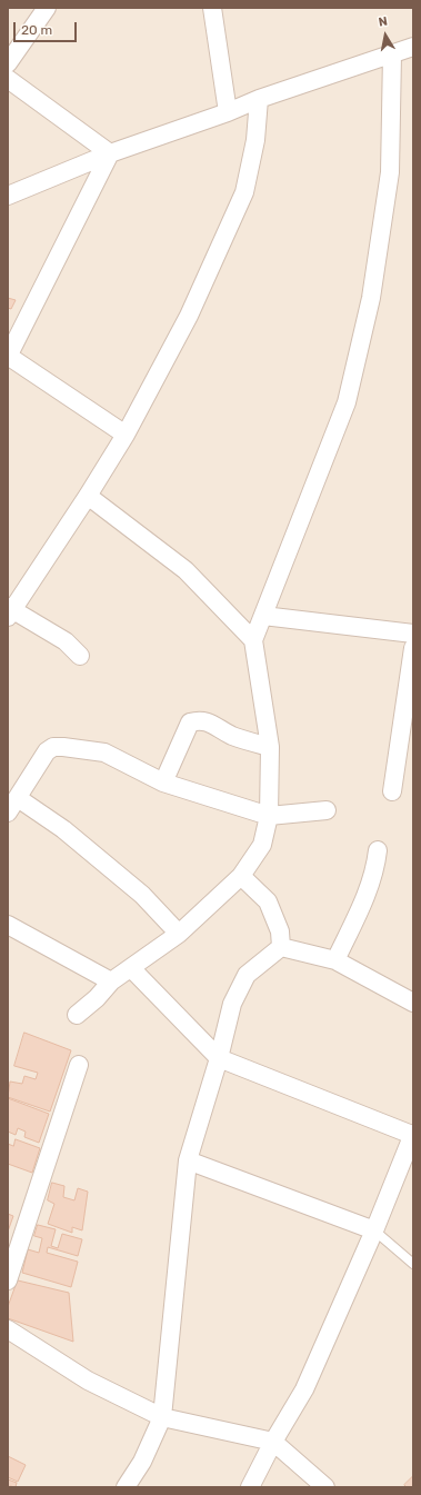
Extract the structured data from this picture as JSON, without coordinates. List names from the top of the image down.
{
  "scale_bar": "20 m",
  "north": "top"
}
